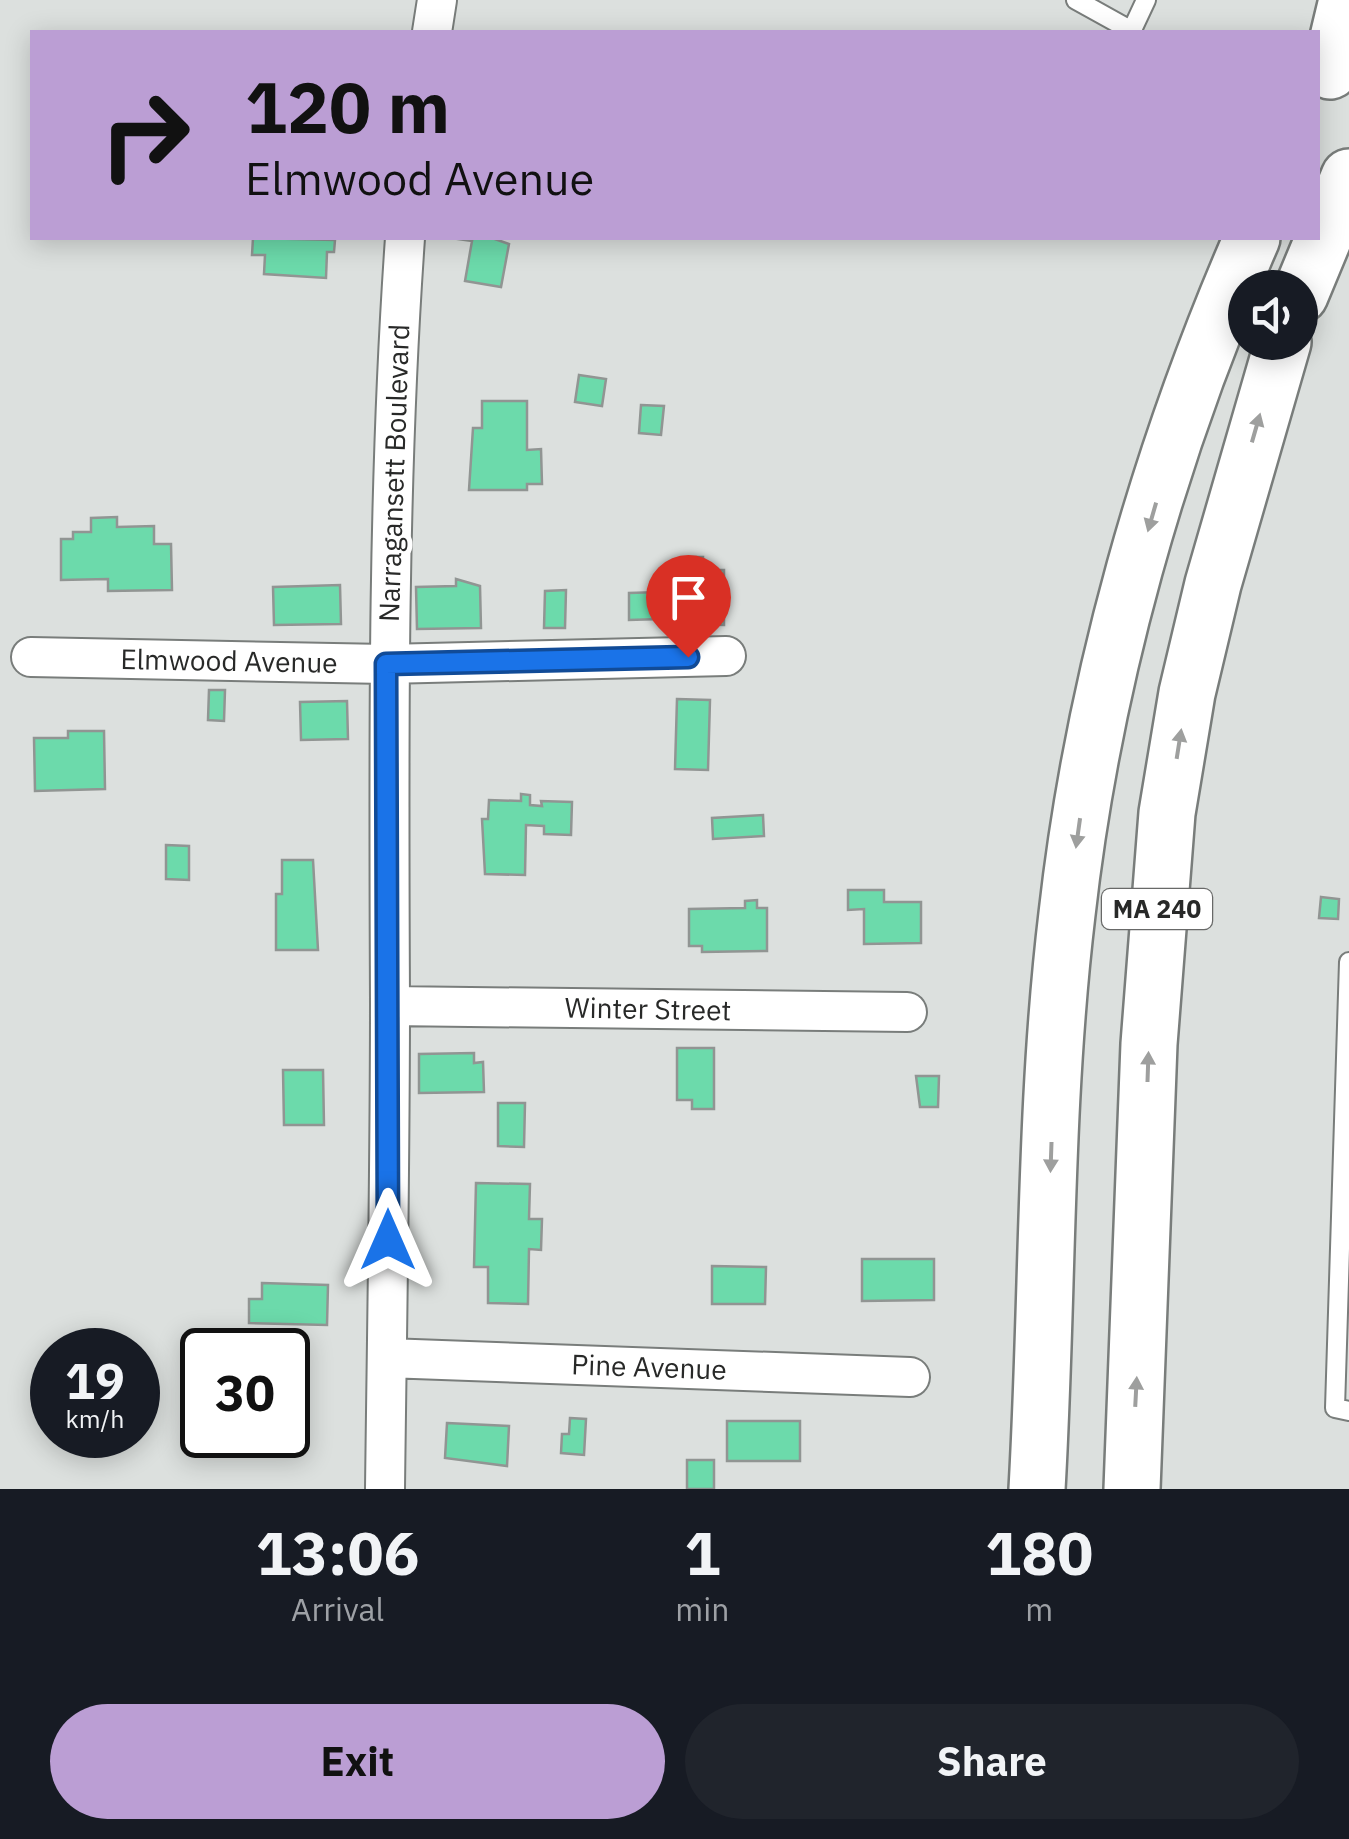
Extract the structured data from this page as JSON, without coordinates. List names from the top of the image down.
{
  "streets": {
    "highway": ["MA 240"],
    "street": [
      "Narragansett Boulevard",
      "Elmwood Avenue",
      "Winter Street",
      "Pine Avenue"
    ]
  },
  "crossings": [
    ["Narragansett Boulevard", "Elmwood Avenue"],
    ["Narragansett Boulevard", "Winter Street"],
    ["Narragansett Boulevard", "Pine Avenue"]
  ],
  "page": {
    "turn": ["120 m", "Elmwood Avenue"],
    "speed": "19 km/h",
    "limit": "30",
    "eta": [
      "13:06",
      "Arrival",
      "1",
      "min",
      "180",
      "m"
    ],
    "buttons": ["Exit", "Share"]
  }
}
